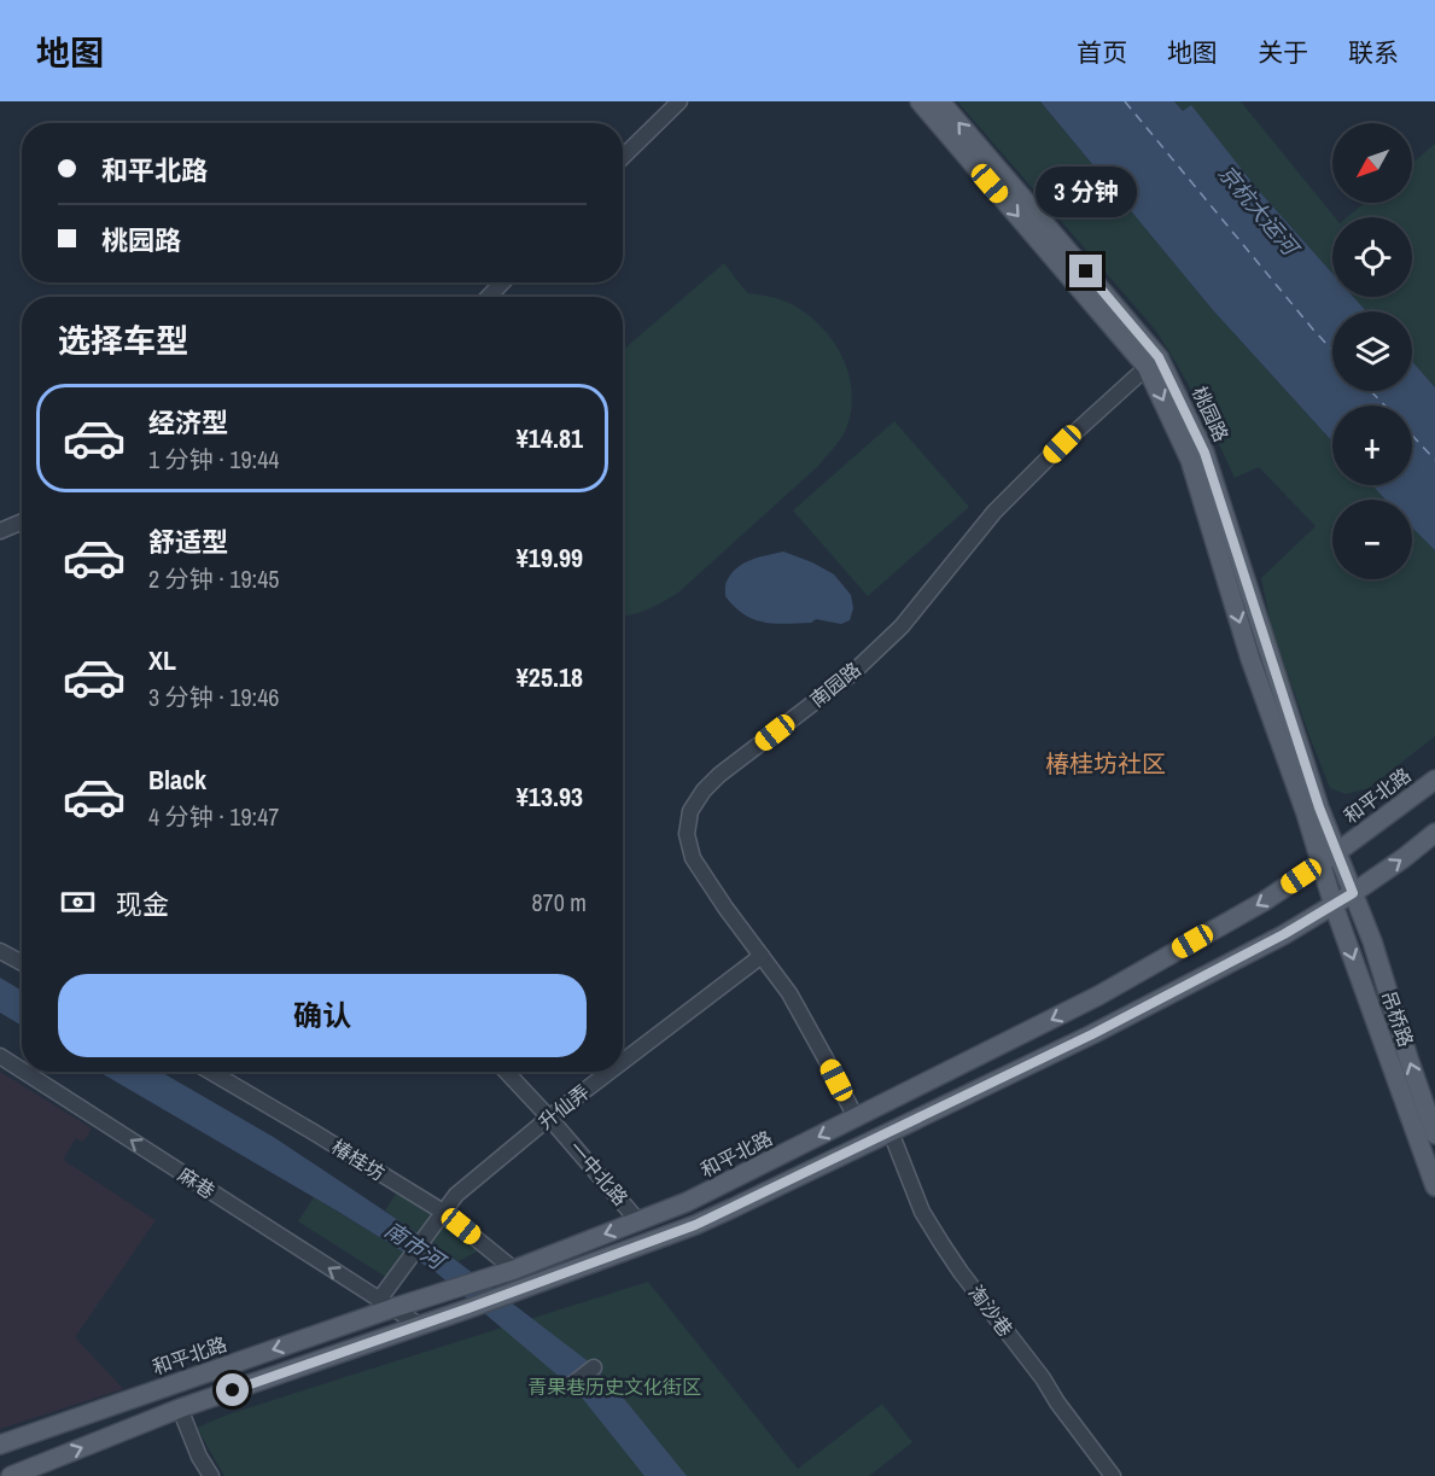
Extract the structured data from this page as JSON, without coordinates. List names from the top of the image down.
{
  "streets": {
    "main road": ["桃园路", "和平北路", "吊桥路"],
    "street": [
      "南园路",
      "升仙弄",
      "椿桂坊",
      "一中北路",
      "麻巷",
      "淘沙巷"
    ]
  },
  "crossings": [
    ["桃园路", "南园路"],
    ["桃园路", "和平北路"],
    ["桃园路", "吊桥路"],
    ["南园路", "和平北路"],
    ["南园路", "升仙弄"],
    ["和平北路", "吊桥路"],
    ["和平北路", "升仙弄"],
    ["和平北路", "椿桂坊"],
    ["和平北路", "一中北路"],
    ["和平北路", "麻巷"],
    ["升仙弄", "椿桂坊"],
    ["升仙弄", "一中北路"],
    ["升仙弄", "麻巷"]
  ],
  "one_way": ["麻巷"],
  "districts": ["椿桂坊社区"],
  "water": ["京杭大运河", "南市河"],
  "parks": ["青果巷历史文化街区"],
  "north": "bottom left",
  "page": {
    "header": "地图",
    "nav": [
      "首页",
      "地图",
      "关于",
      "联系"
    ],
    "map_buttons": ["+", "−"],
    "banner": ["和平北路", "桃园路"],
    "bubble": "3 分钟",
    "heading": "选择车型",
    "list": [
      {
        "name": "经济型",
        "note": "1 分钟 · 19:44",
        "value": "¥14.81"
      },
      {
        "name": "舒适型",
        "note": "2 分钟 · 19:45",
        "value": "¥19.99"
      },
      {
        "name": "XL",
        "note": "3 分钟 · 19:46",
        "value": "¥25.18"
      },
      {
        "name": "Black",
        "note": "4 分钟 · 19:47",
        "value": "¥13.93"
      }
    ],
    "pay": ["现金", "870 m"],
    "buttons": "确认"
  }
}
